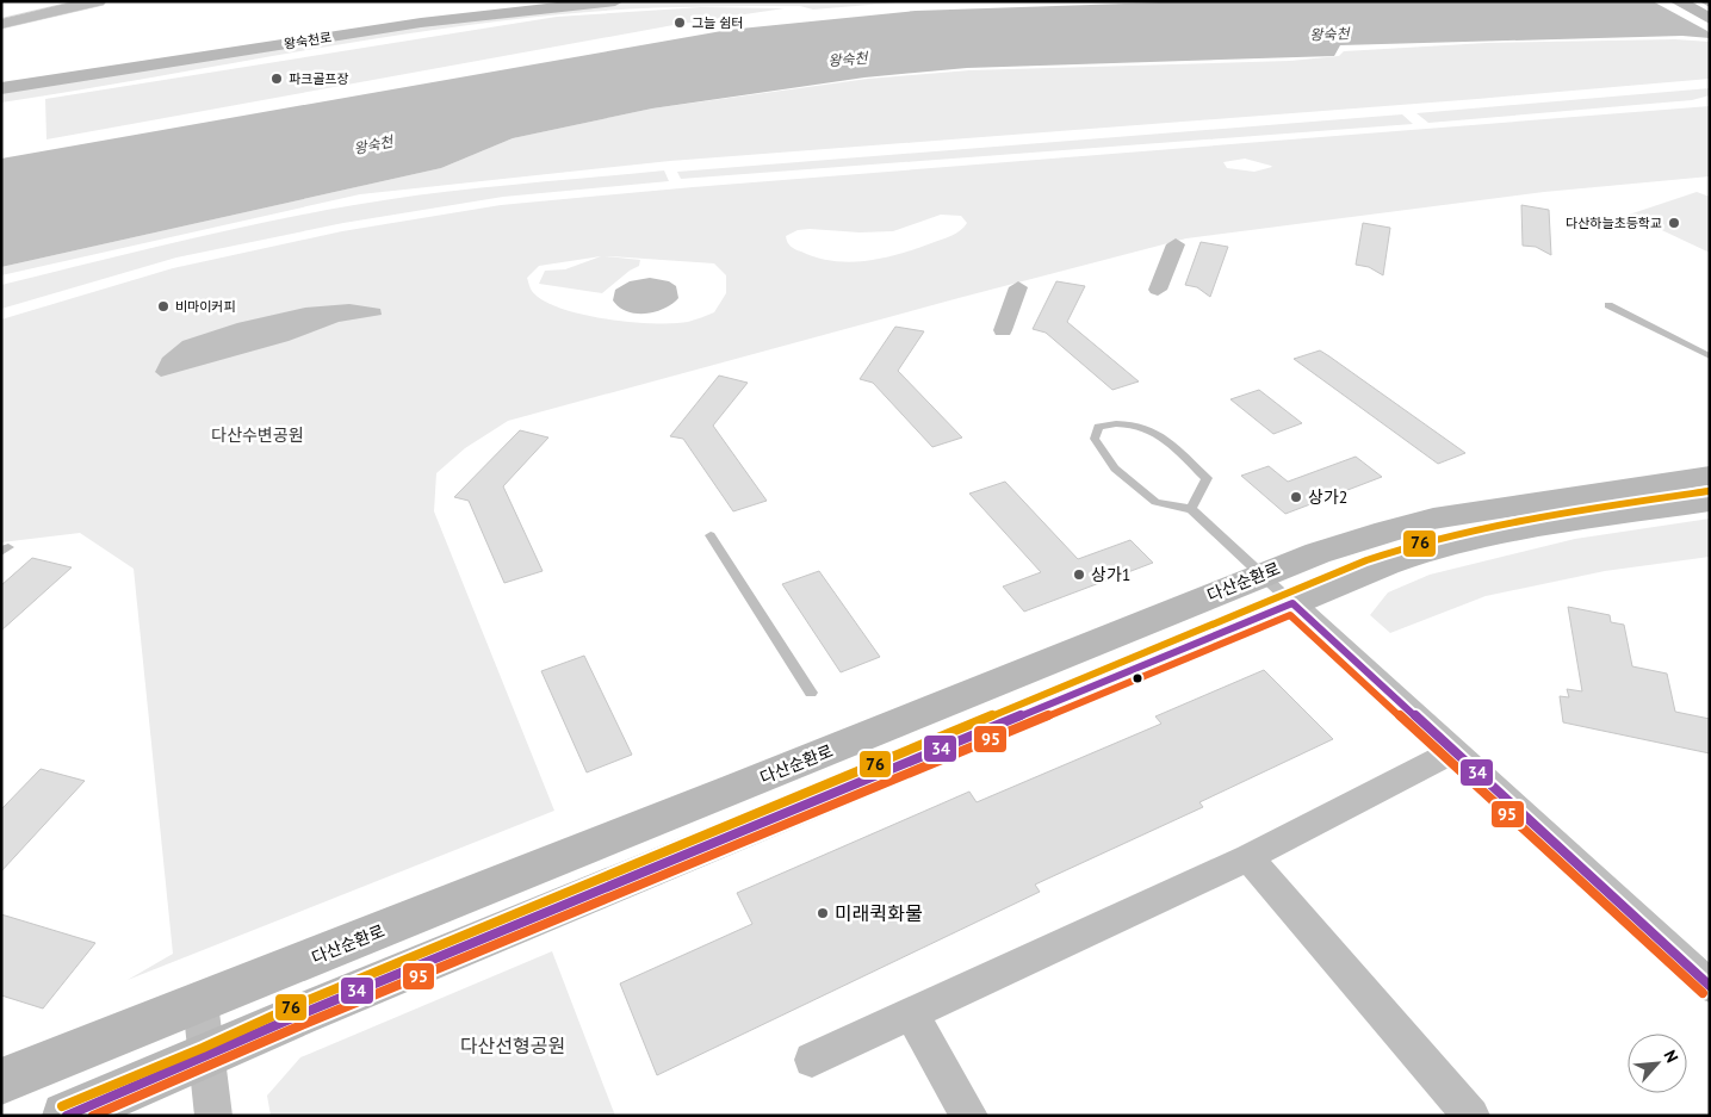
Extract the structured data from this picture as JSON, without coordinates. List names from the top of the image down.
{
  "streets": {
    "street": ["왕숙천로", "다산순환로"]
  },
  "water": ["왕숙천"],
  "parks": ["다산수변공원", "다산선형공원"],
  "places": [
    "그늘 쉼터",
    "파크골프장",
    "다산하늘초등학교",
    "비마이커피",
    "상가2",
    "상가1",
    "미래퀵화물"
  ],
  "lines": ["transit line 76", "transit line 34", "transit line 95"],
  "north": "top right"
}
